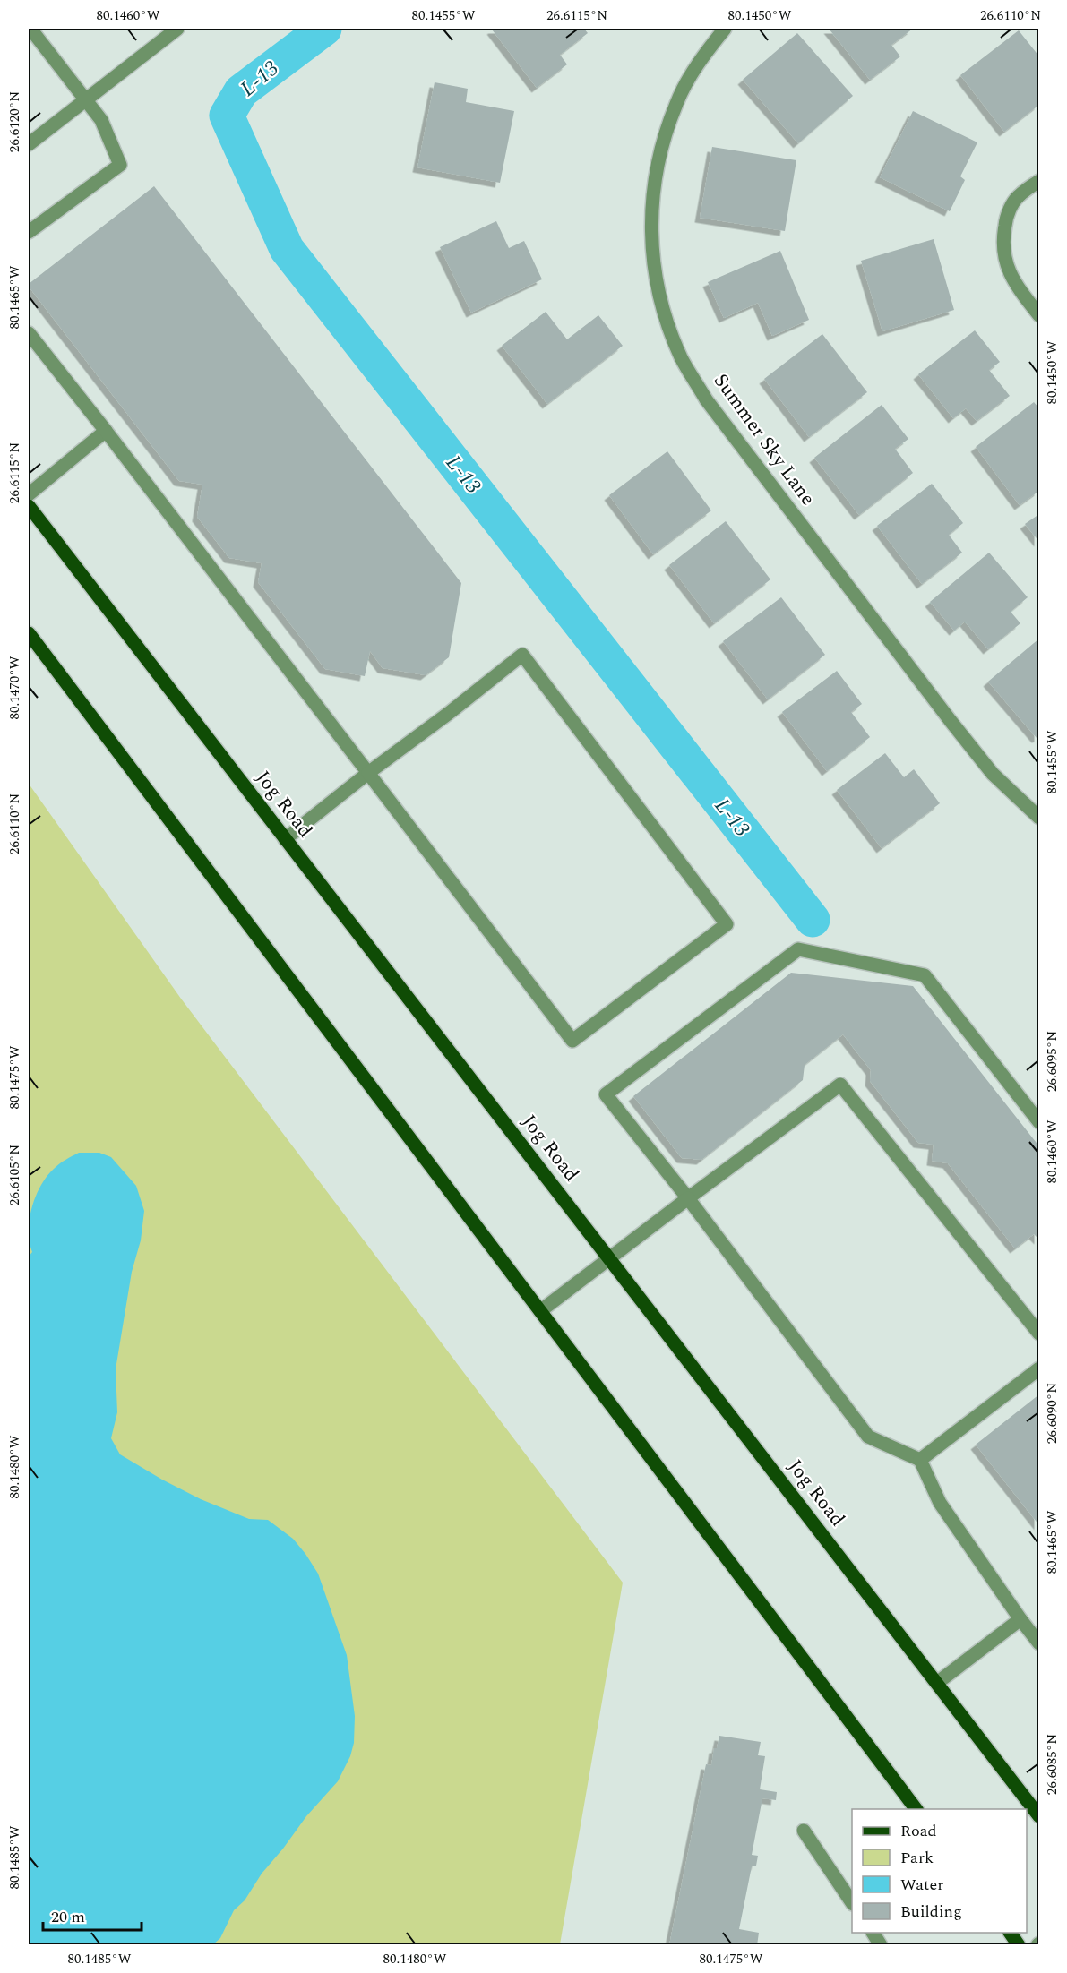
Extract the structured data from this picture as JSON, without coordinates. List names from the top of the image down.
{
  "streets": {
    "main road": ["Jog Road"],
    "street": ["Summer Sky Lane"]
  },
  "water": ["L-13"],
  "legend": [
    "Road",
    "Park",
    "Water",
    "Building"
  ],
  "scale_bar": "20 m",
  "coordinates": [
    "80.1460°W",
    "80.1455°W",
    "26.6115°N",
    "80.1450°W",
    "26.6110°N",
    "26.6120°N",
    "80.1465°W",
    "80.1470°W",
    "26.6095°N",
    "80.1475°W",
    "26.6105°N",
    "26.6090°N",
    "80.1480°W",
    "26.6085°N",
    "80.1485°W"
  ]
}
